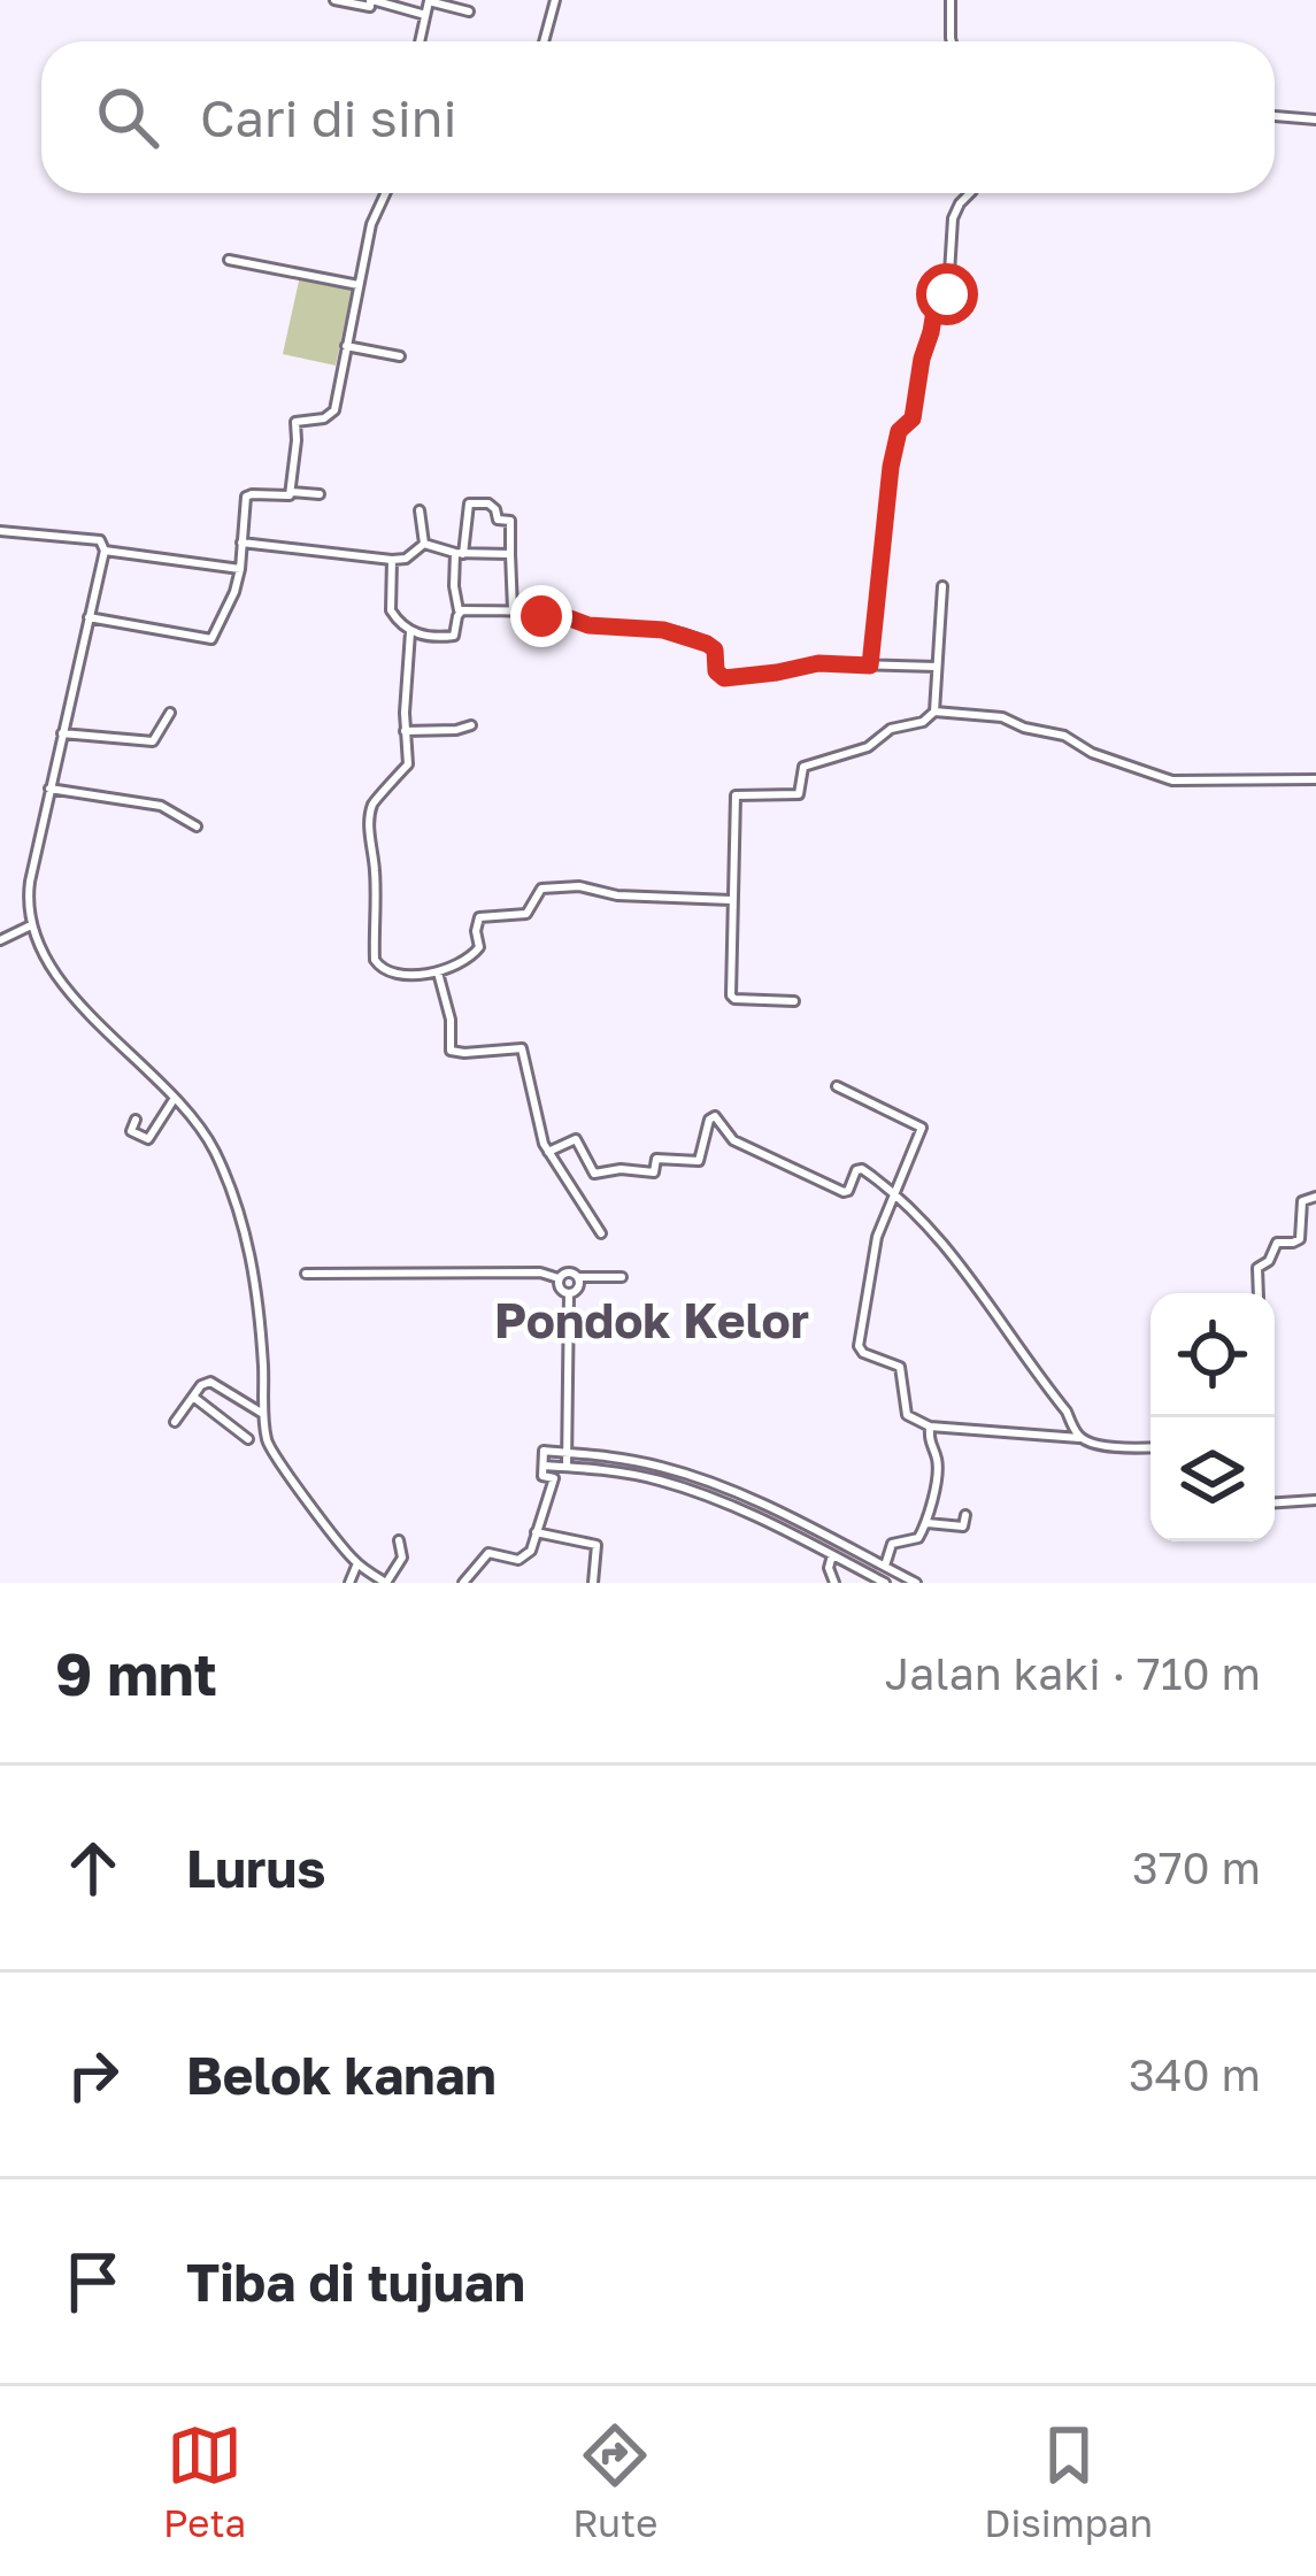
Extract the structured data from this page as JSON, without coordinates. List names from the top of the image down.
{
  "districts": ["Pondok Kelor"],
  "page": {
    "search": "Cari di sini",
    "heading": ["9 mnt", "Jalan kaki · 710 m"],
    "list": [
      ["Lurus", "370 m"],
      ["Belok kanan", "340 m"],
      "Tiba di tujuan"
    ],
    "nav": ["Peta", "Rute", "Disimpan"]
  }
}
